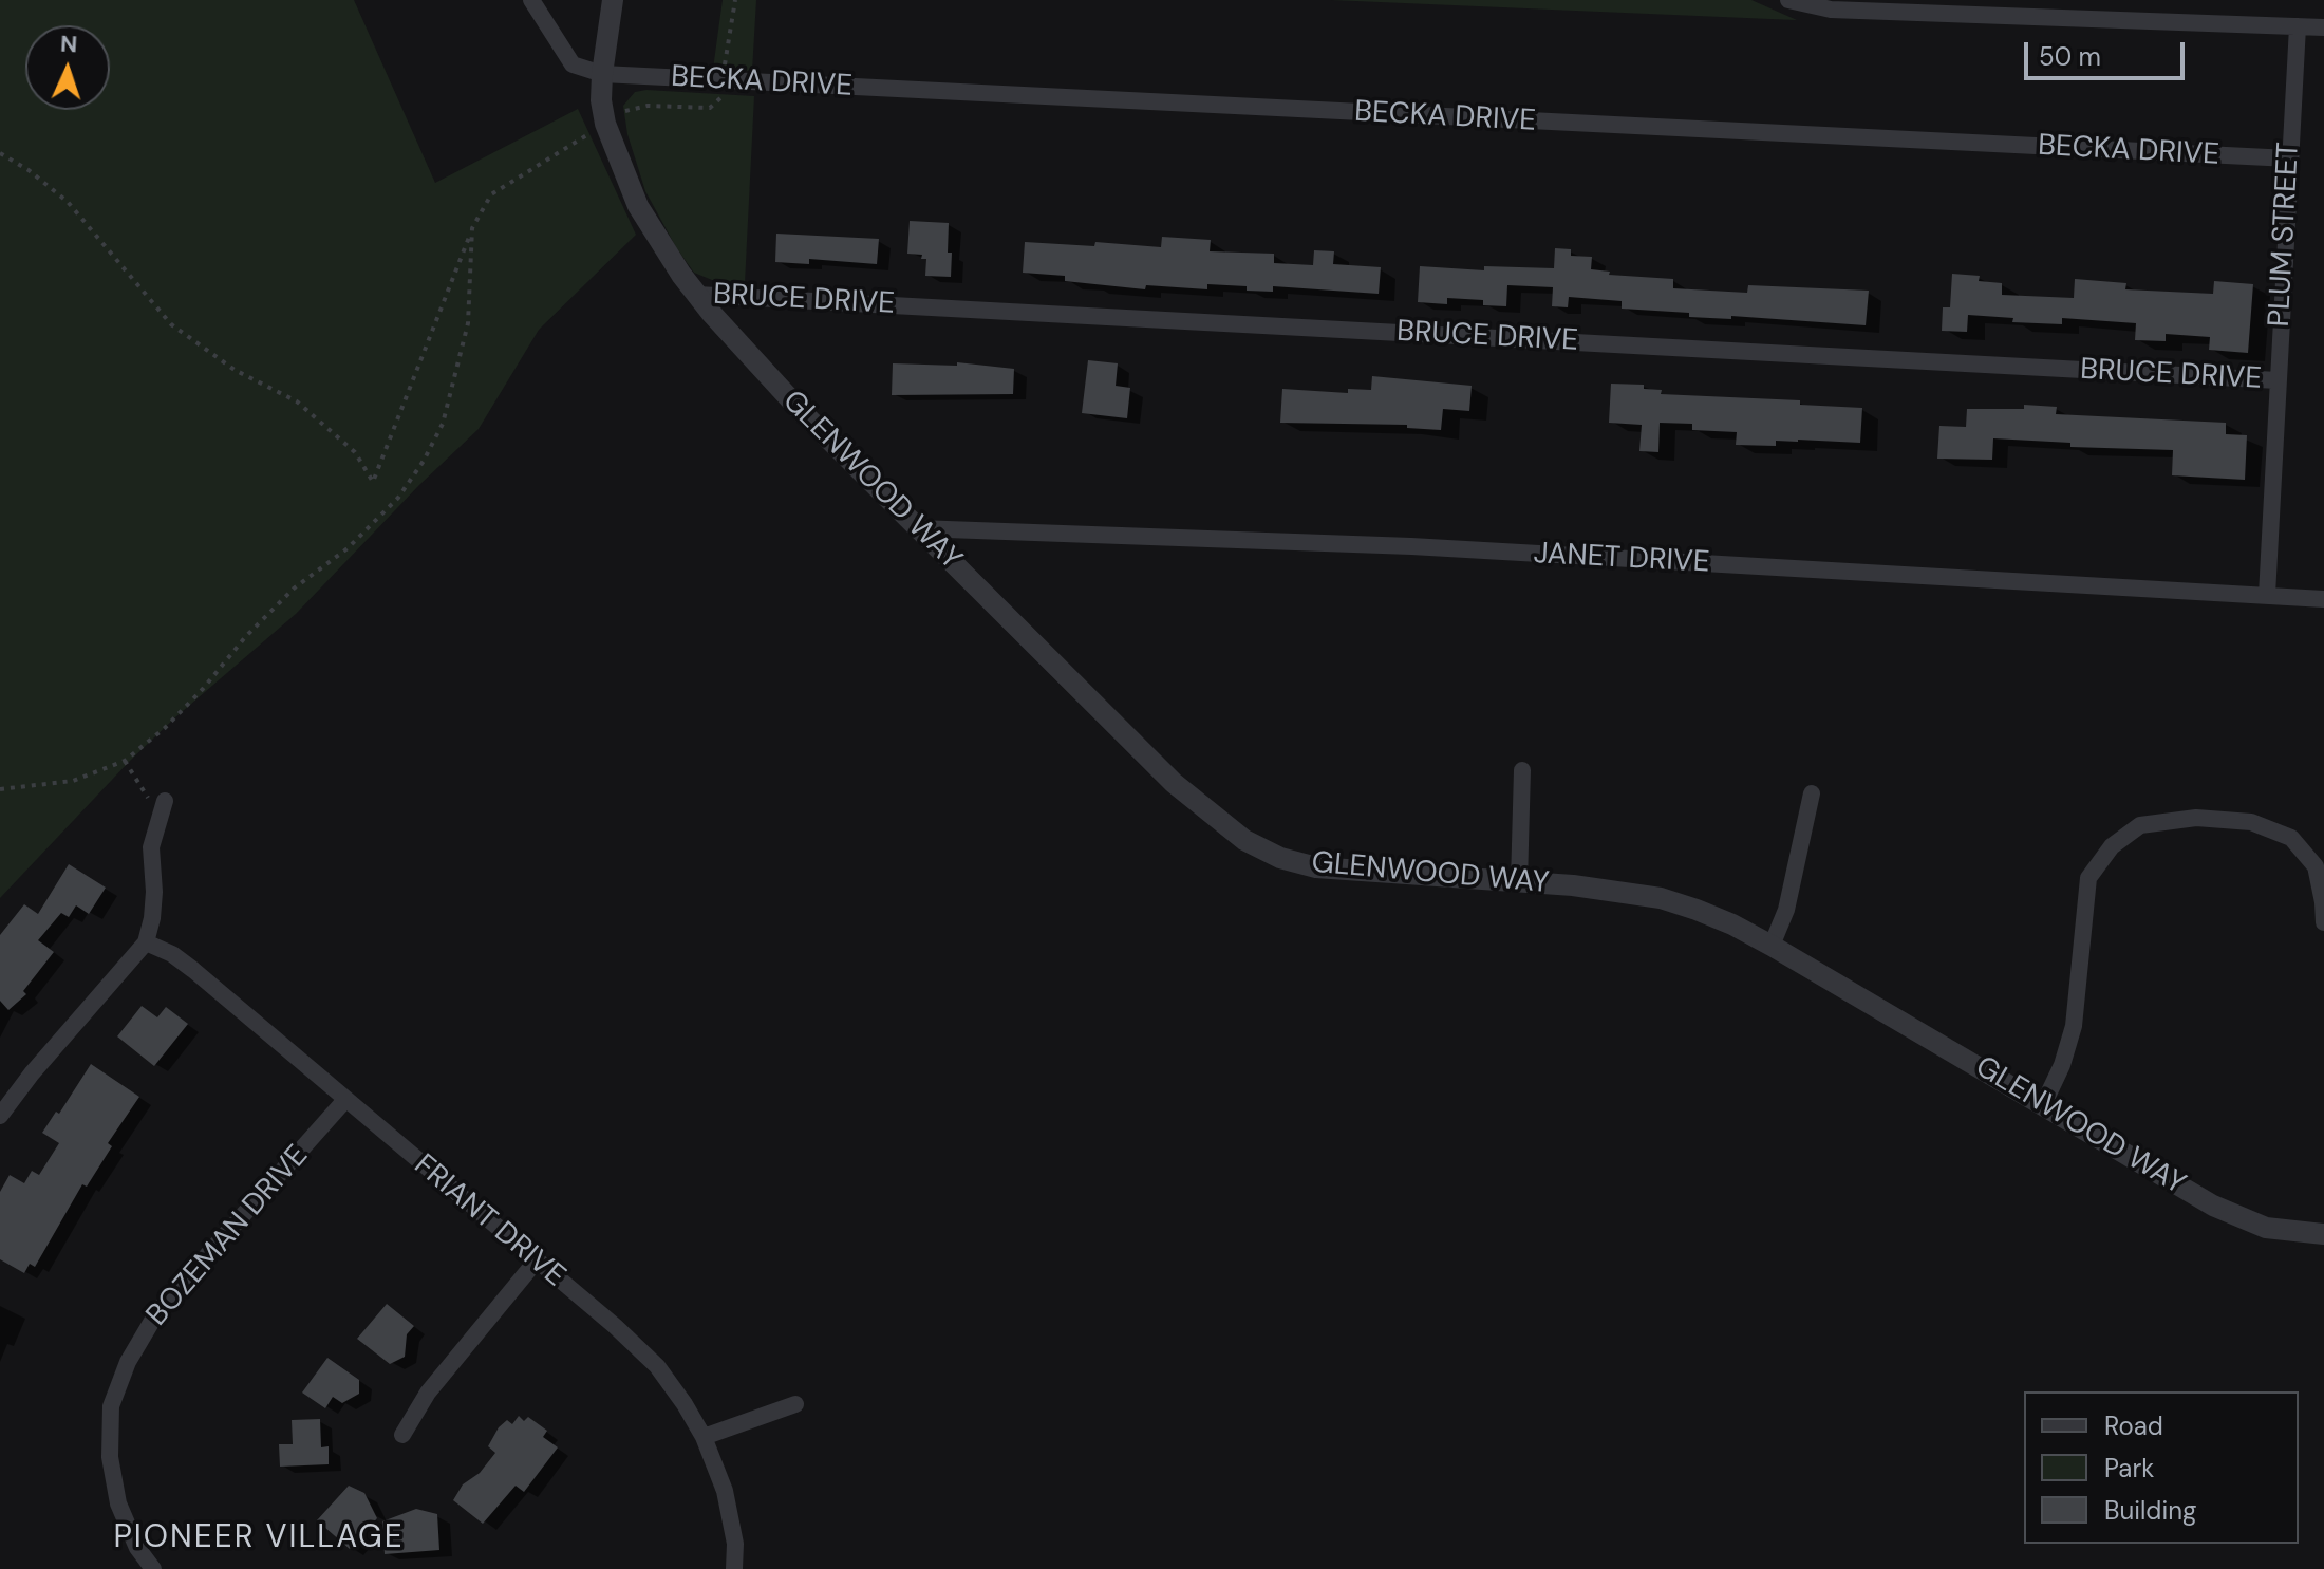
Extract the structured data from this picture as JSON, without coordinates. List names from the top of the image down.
{
  "streets": {
    "street": [
      "BECKA DRIVE",
      "PLUM STREET",
      "BRUCE DRIVE",
      "GLENWOOD WAY",
      "JANET DRIVE",
      "FRIANT DRIVE",
      "BOZEMAN DRIVE"
    ]
  },
  "crossings": [
    ["BECKA DRIVE", "PLUM STREET"],
    ["BECKA DRIVE", "GLENWOOD WAY"],
    ["PLUM STREET", "BRUCE DRIVE"],
    ["PLUM STREET", "JANET DRIVE"],
    ["BRUCE DRIVE", "GLENWOOD WAY"],
    ["GLENWOOD WAY", "JANET DRIVE"],
    ["FRIANT DRIVE", "BOZEMAN DRIVE"]
  ],
  "districts": ["PIONEER VILLAGE"],
  "legend": ["Road", "Park", "Building"],
  "scale_bar": "50 m",
  "north": "top"
}
